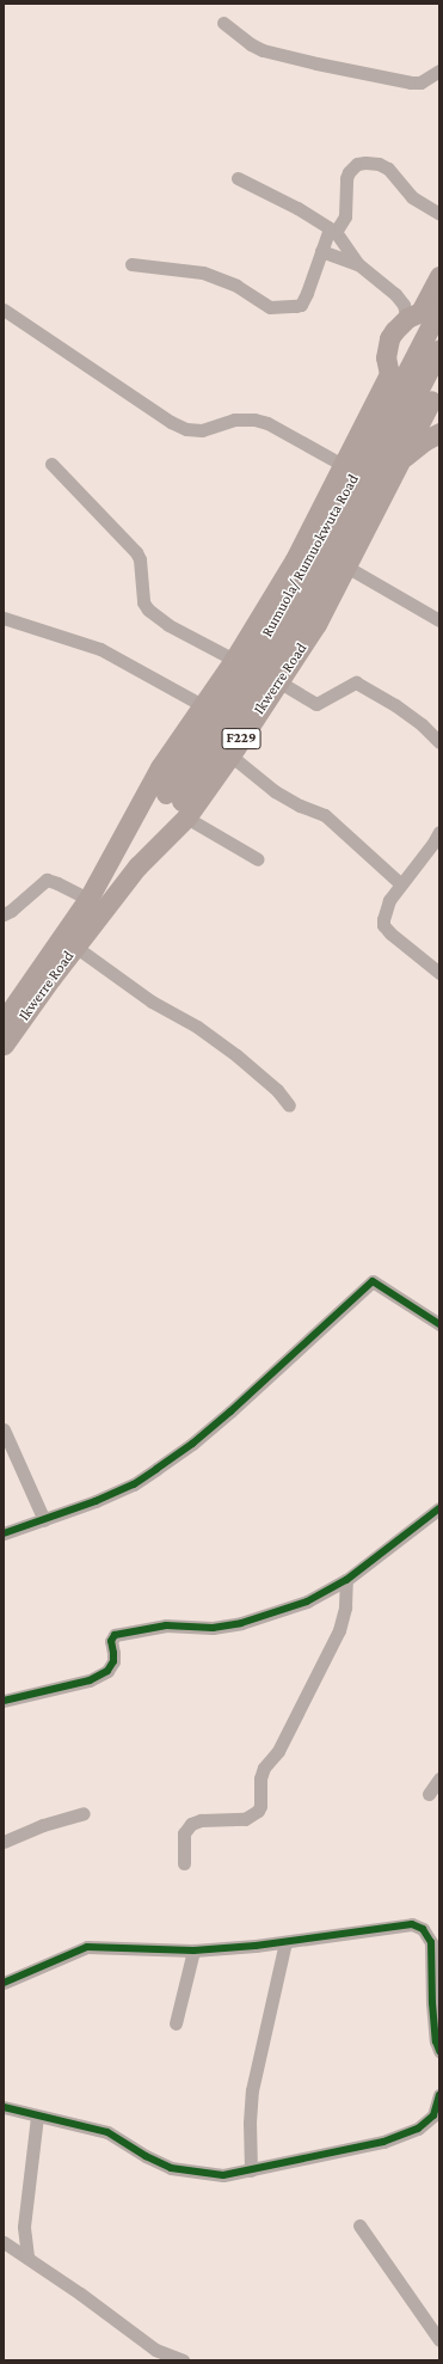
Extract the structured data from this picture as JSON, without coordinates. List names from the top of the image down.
{
  "streets": {
    "main road": ["Rumuola/ Rumuokwuta Road", "Ikwerre Road", "F229"]
  },
  "crossings": [
    ["Rumuola/ Rumuokwuta Road", "Ikwerre Road"]
  ]
}
